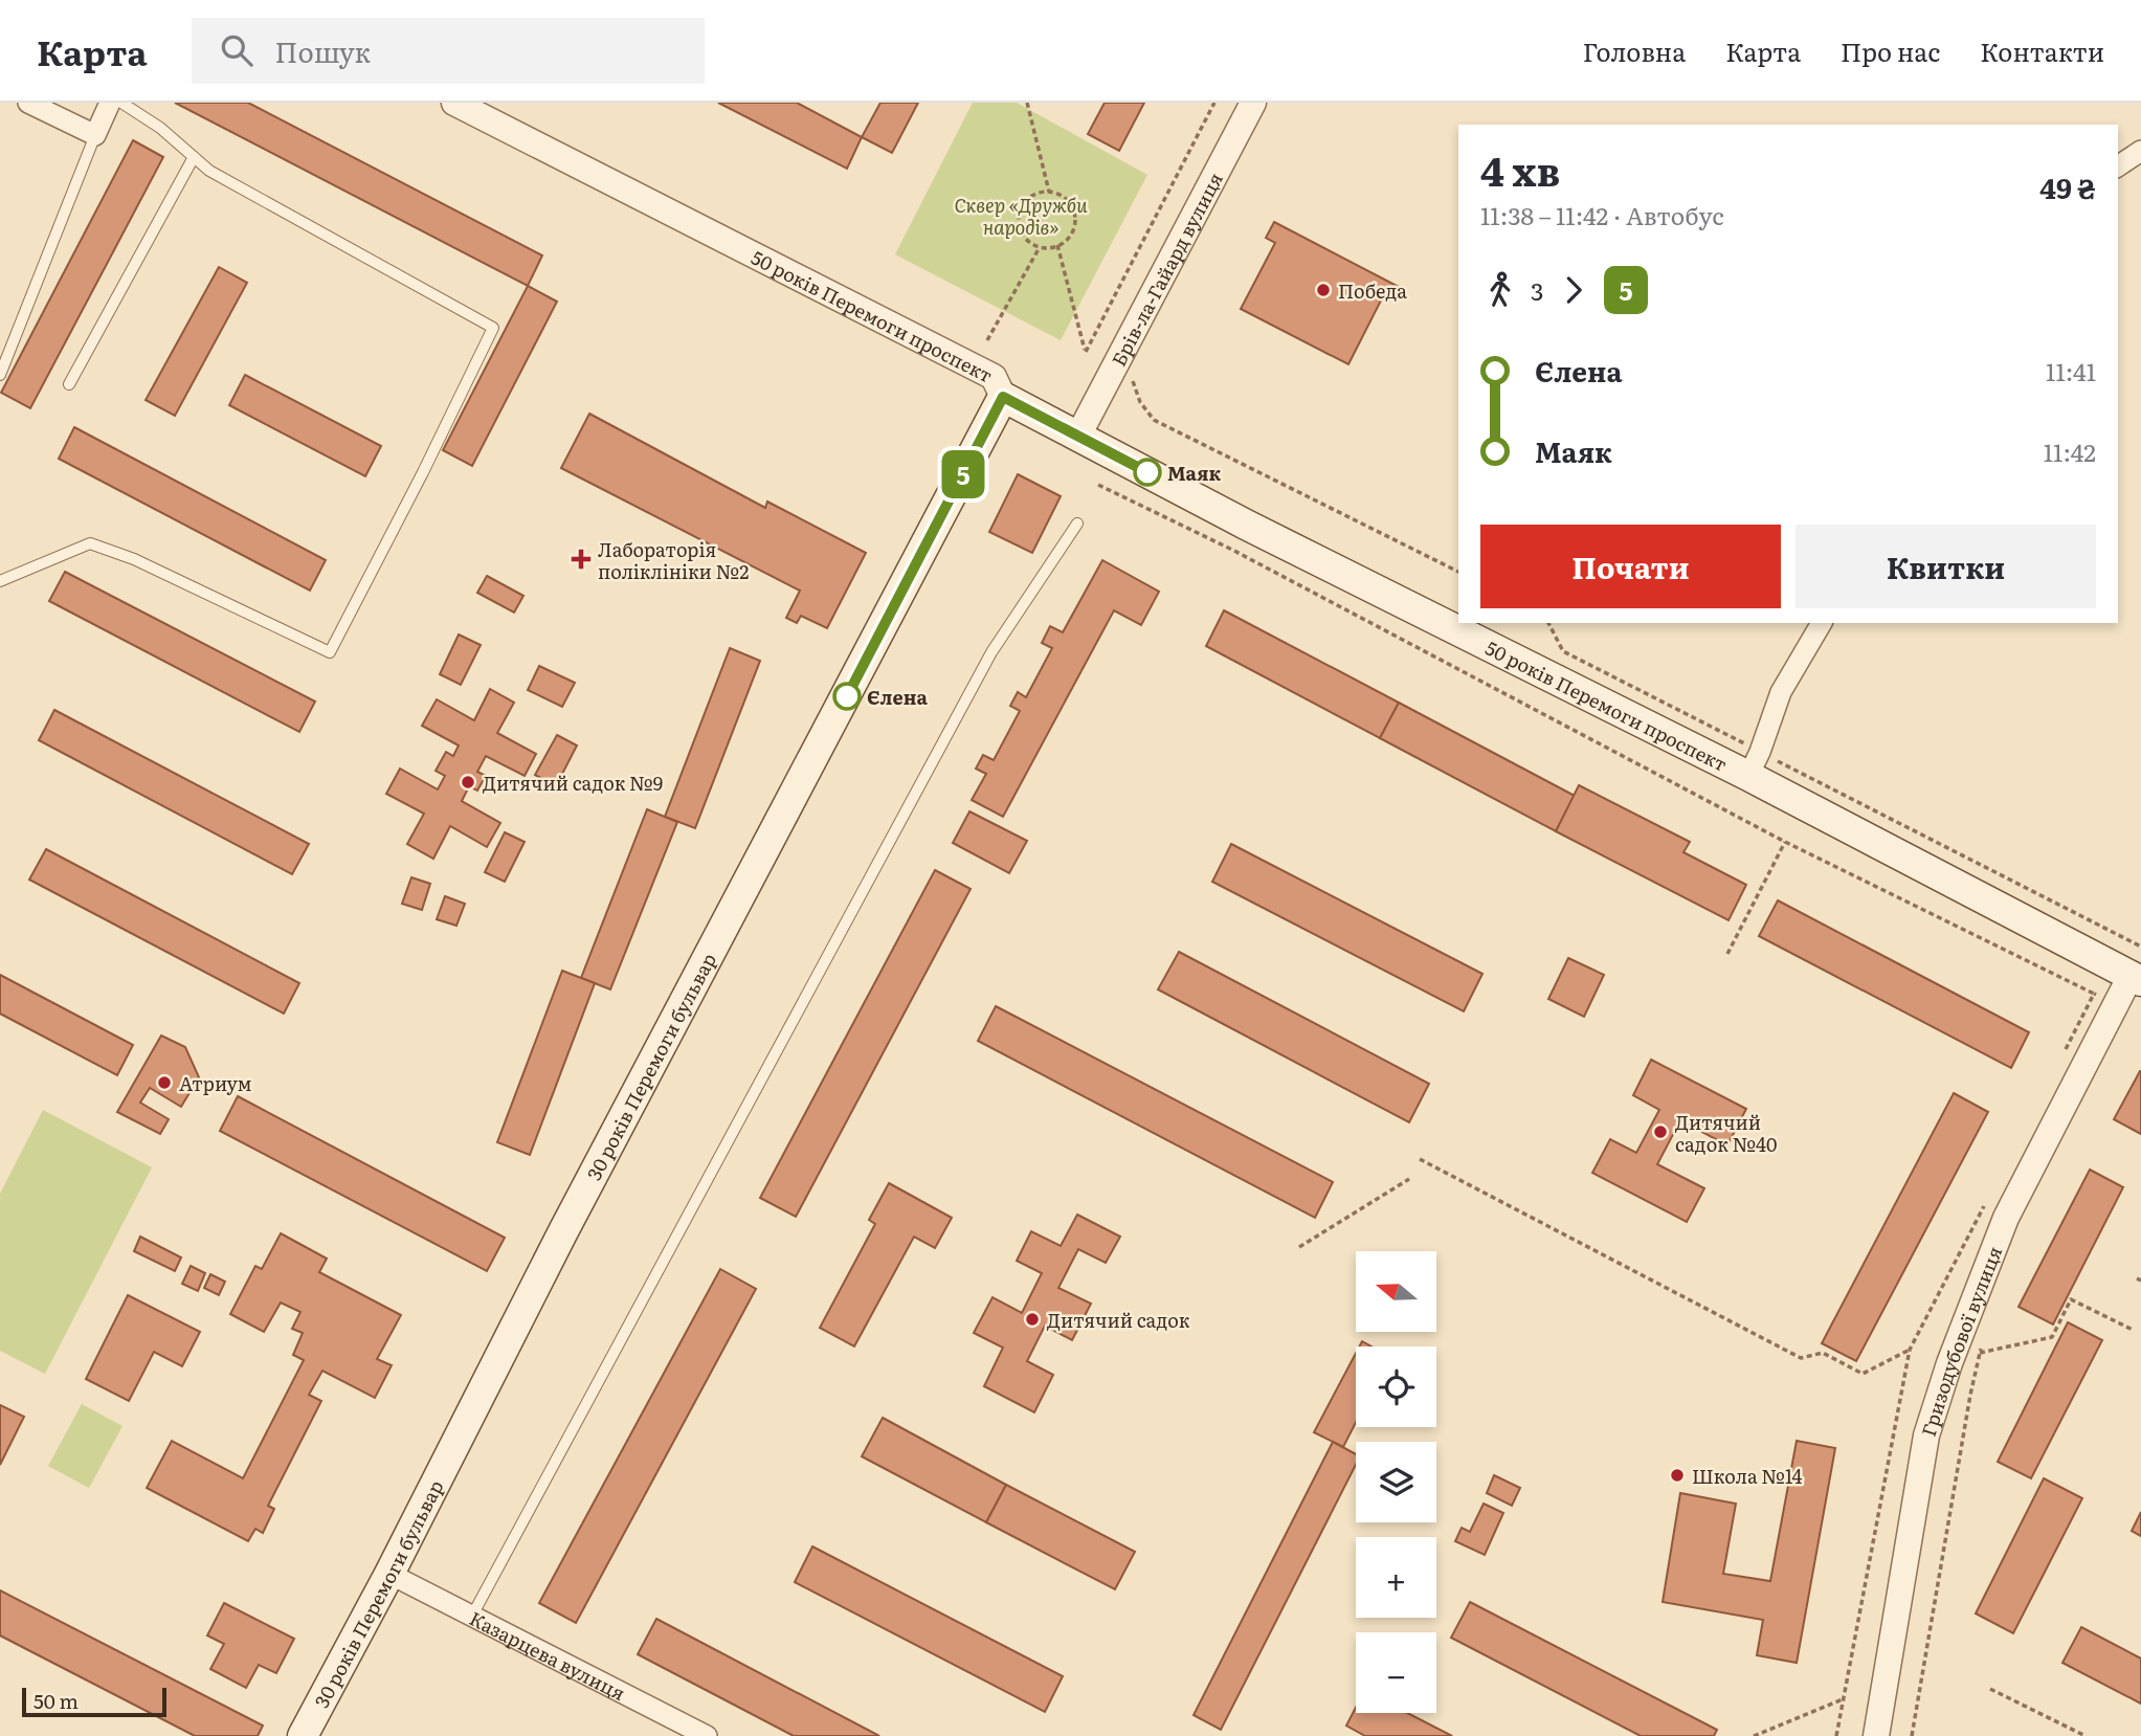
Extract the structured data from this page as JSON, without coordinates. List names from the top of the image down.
{
  "streets": {
    "main road": ["50 років Перемоги проспект", "30 років Перемоги бульвар"],
    "street": ["Брів-ла-Гайард вулиця", "Гризодубової вулиця", "Казарцева вулиця"]
  },
  "crossings": [
    ["Брів-ла-Гайард вулиця", "50 років Перемоги проспект"],
    ["50 років Перемоги проспект", "30 років Перемоги бульвар"],
    ["50 років Перемоги проспект", "Гризодубової вулиця"],
    ["30 років Перемоги бульвар", "Казарцева вулиця"]
  ],
  "parks": ["Сквер «Дружби народів»"],
  "places": {
    "other": [
      "Победа",
      "Маяк",
      "Єлена",
      "Дитячий садок №9",
      "Атриум",
      "Дитячий садок №40",
      "Дитячий садок",
      "Школа №14"
    ],
    "health": ["Лабораторія поліклініки №2"]
  },
  "lines": ["bus line 5"],
  "scale_bar": "50 m",
  "north": "left",
  "page": {
    "header": "Карта",
    "search": "Пошук",
    "nav": [
      "Головна",
      "Карта",
      "Про нас",
      "Контакти"
    ],
    "on_map": "5",
    "heading": ["4 хв", "11:38 – 11:42 · Автобус", "49 ₴"],
    "legs": ["3", "5"],
    "list": [
      {
        "name": "Єлена",
        "value": "11:41"
      },
      {
        "name": "Маяк",
        "value": "11:42"
      }
    ],
    "buttons": ["Почати", "Квитки"],
    "map_buttons": ["+", "−"],
    "scale": "50 m"
  }
}
